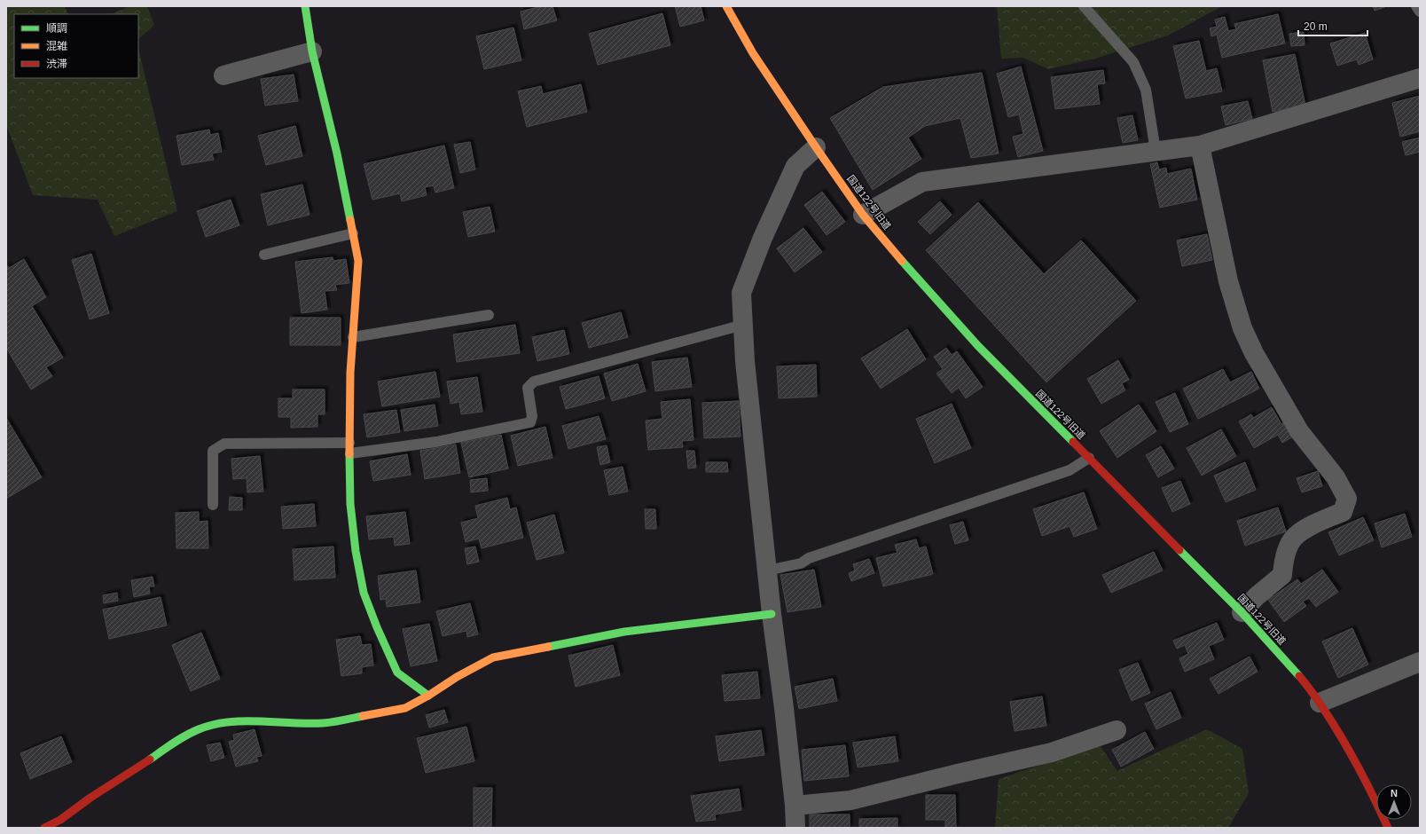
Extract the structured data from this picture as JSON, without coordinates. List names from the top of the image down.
{
  "streets": {
    "street": ["国道122号旧道"]
  },
  "legend": ["順調", "混雑", "渋滞"],
  "scale_bar": "20 m",
  "north": "top"
}
